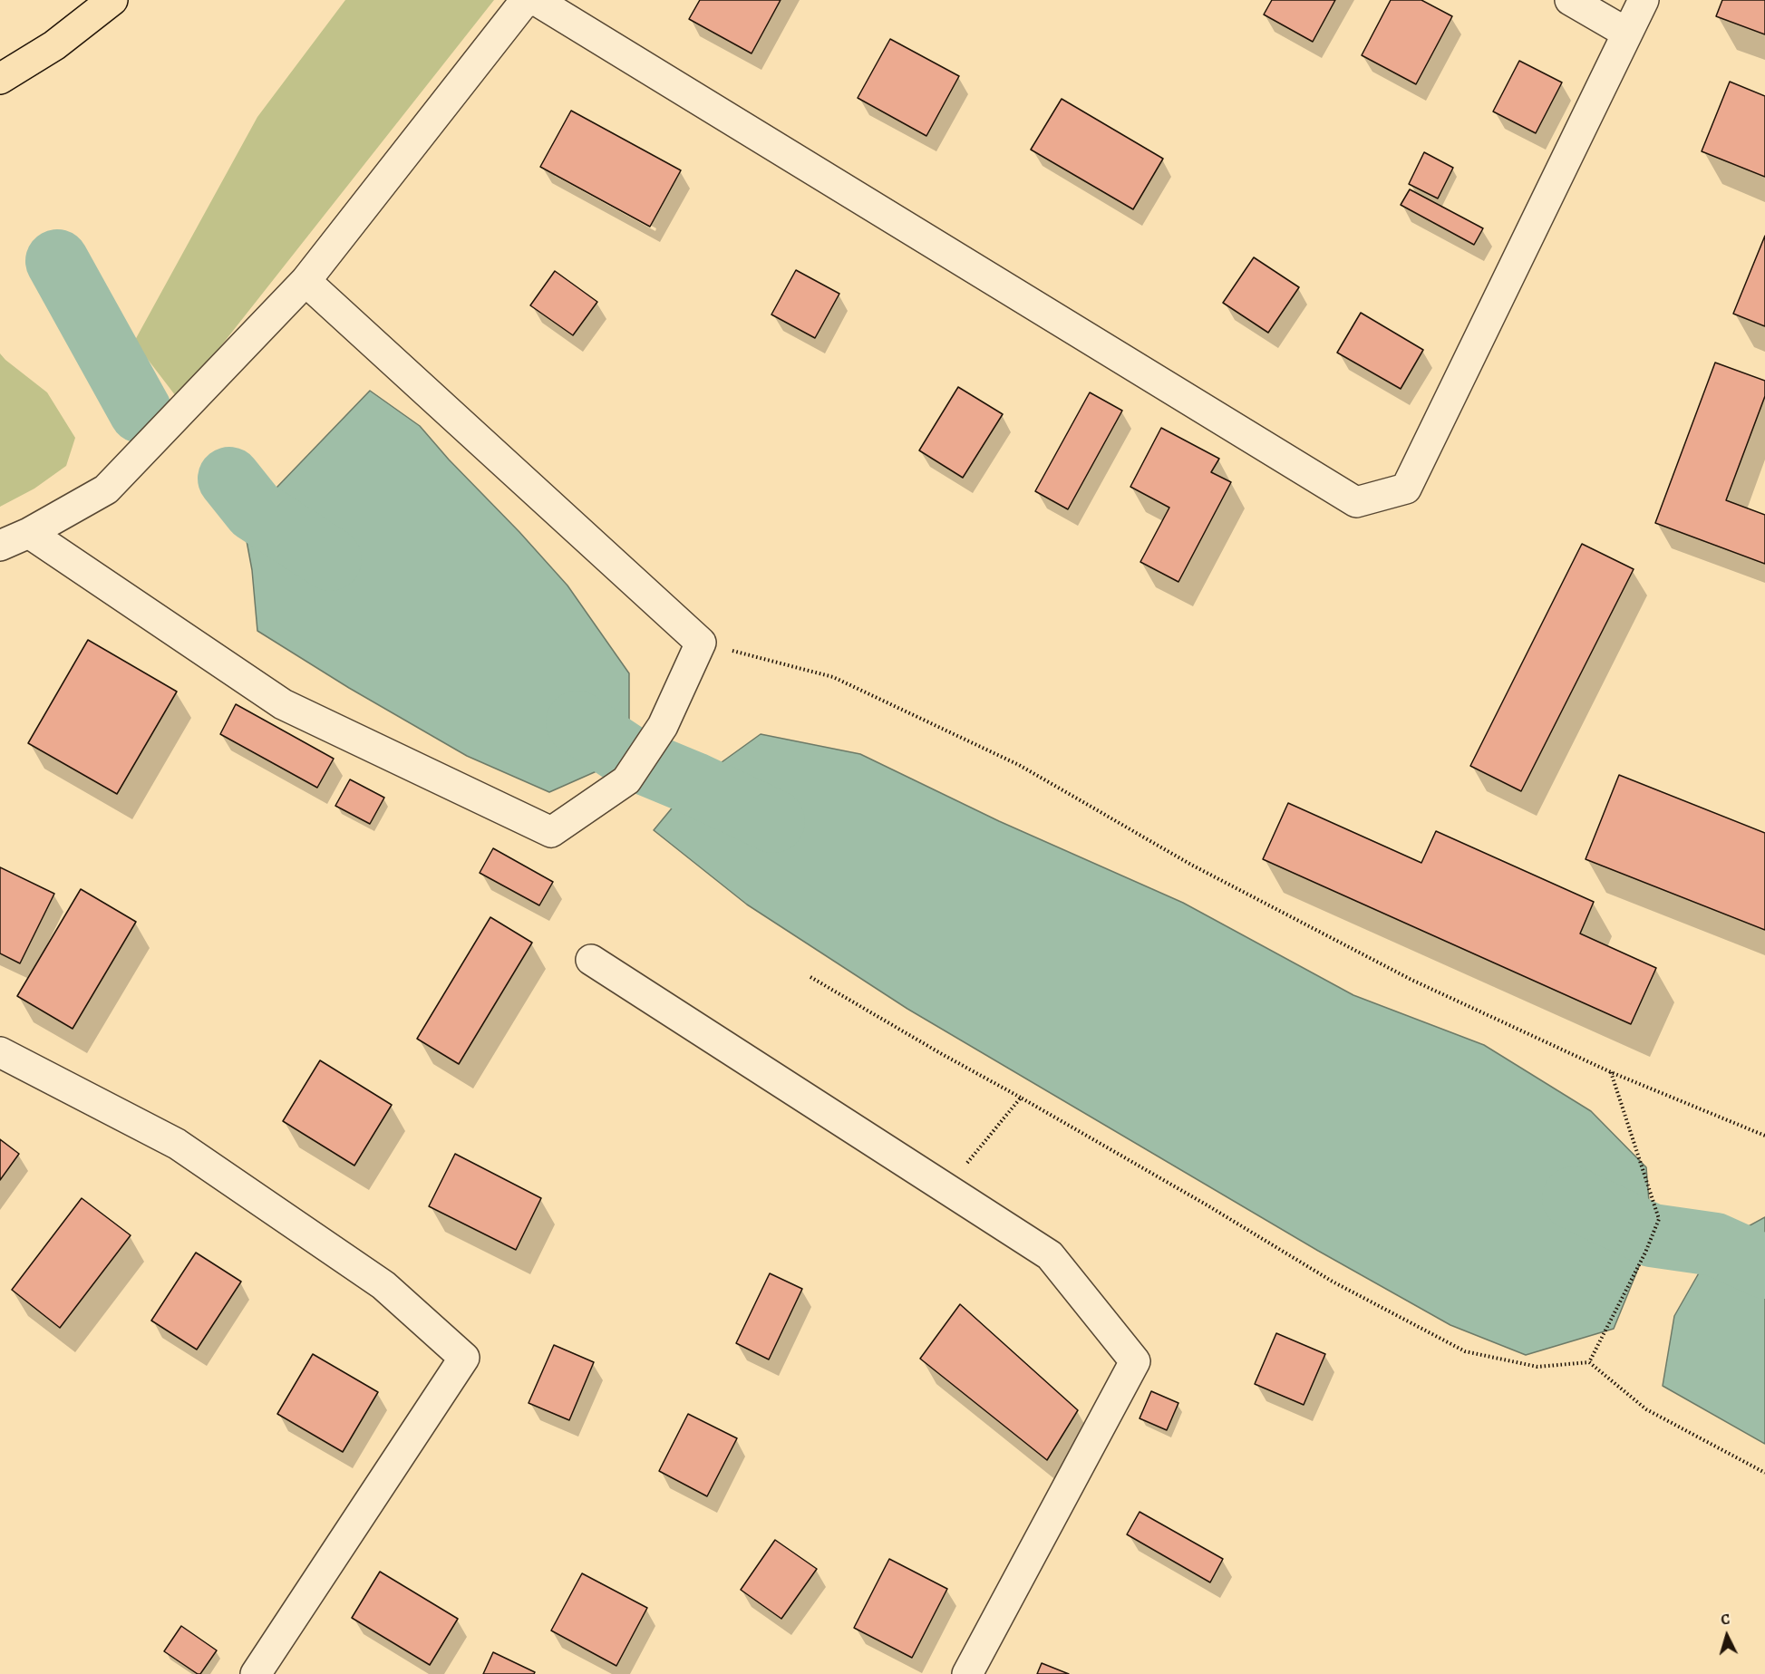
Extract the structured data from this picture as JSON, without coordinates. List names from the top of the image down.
{
  "north": "top"
}
